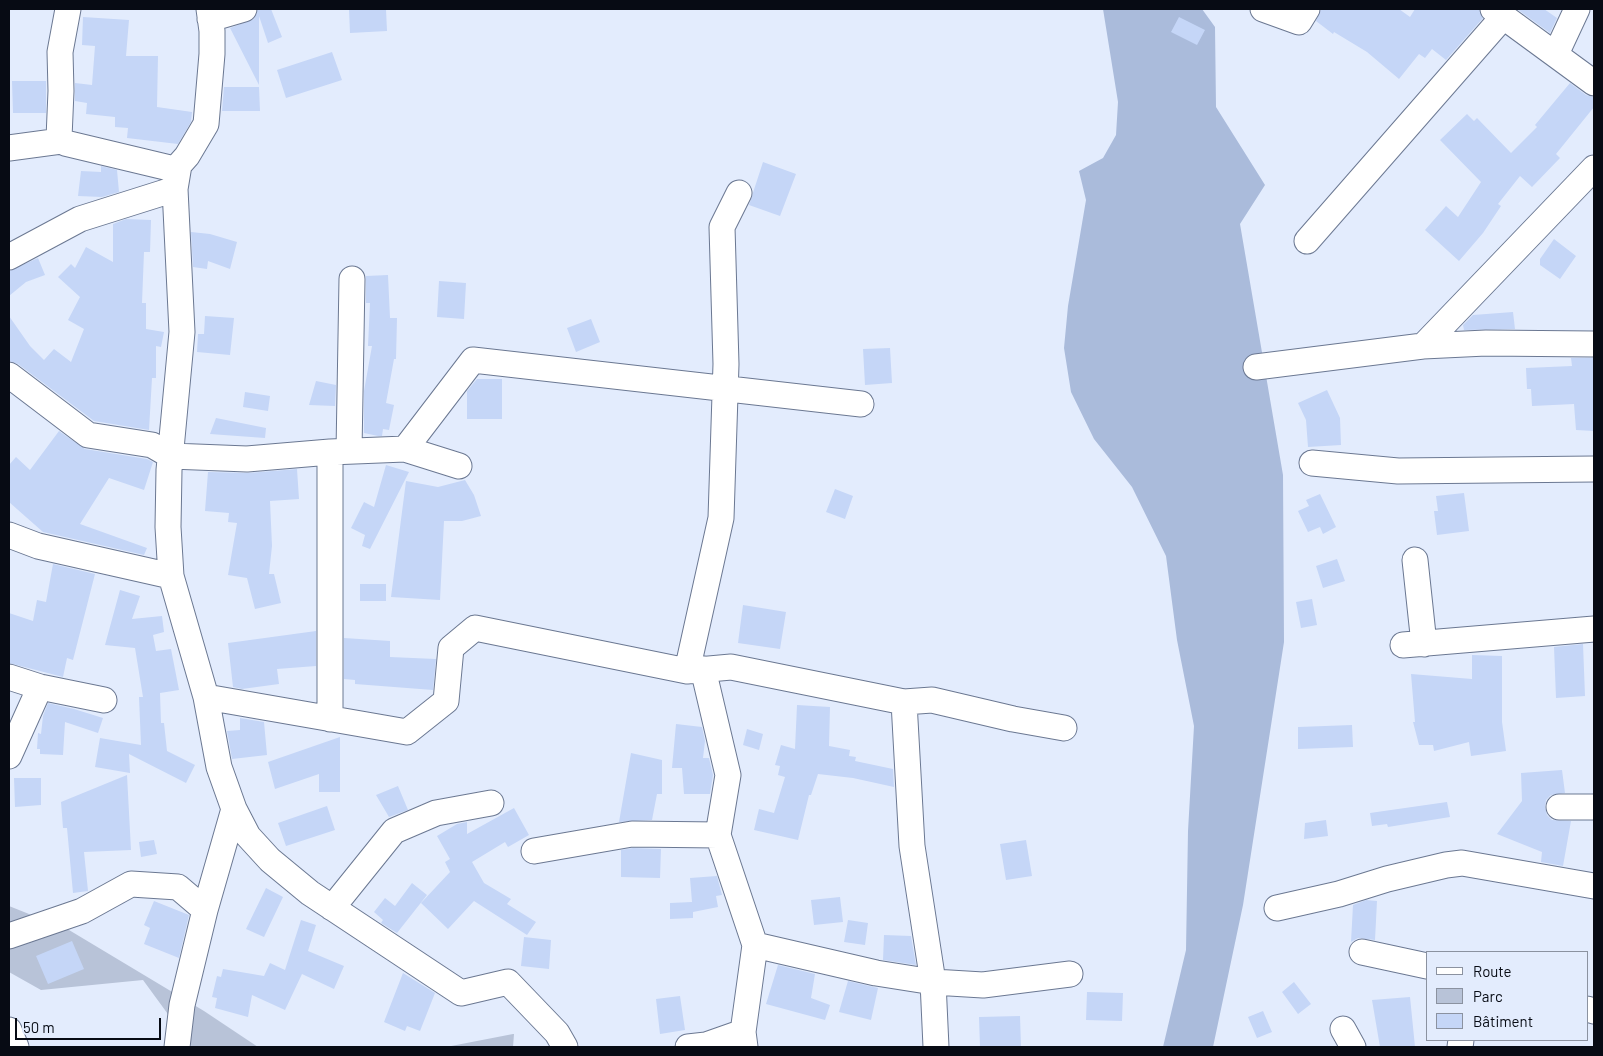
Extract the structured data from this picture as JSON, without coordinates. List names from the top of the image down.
{
  "legend": ["Route", "Parc", "Bâtiment"],
  "scale_bar": "50 m"
}
